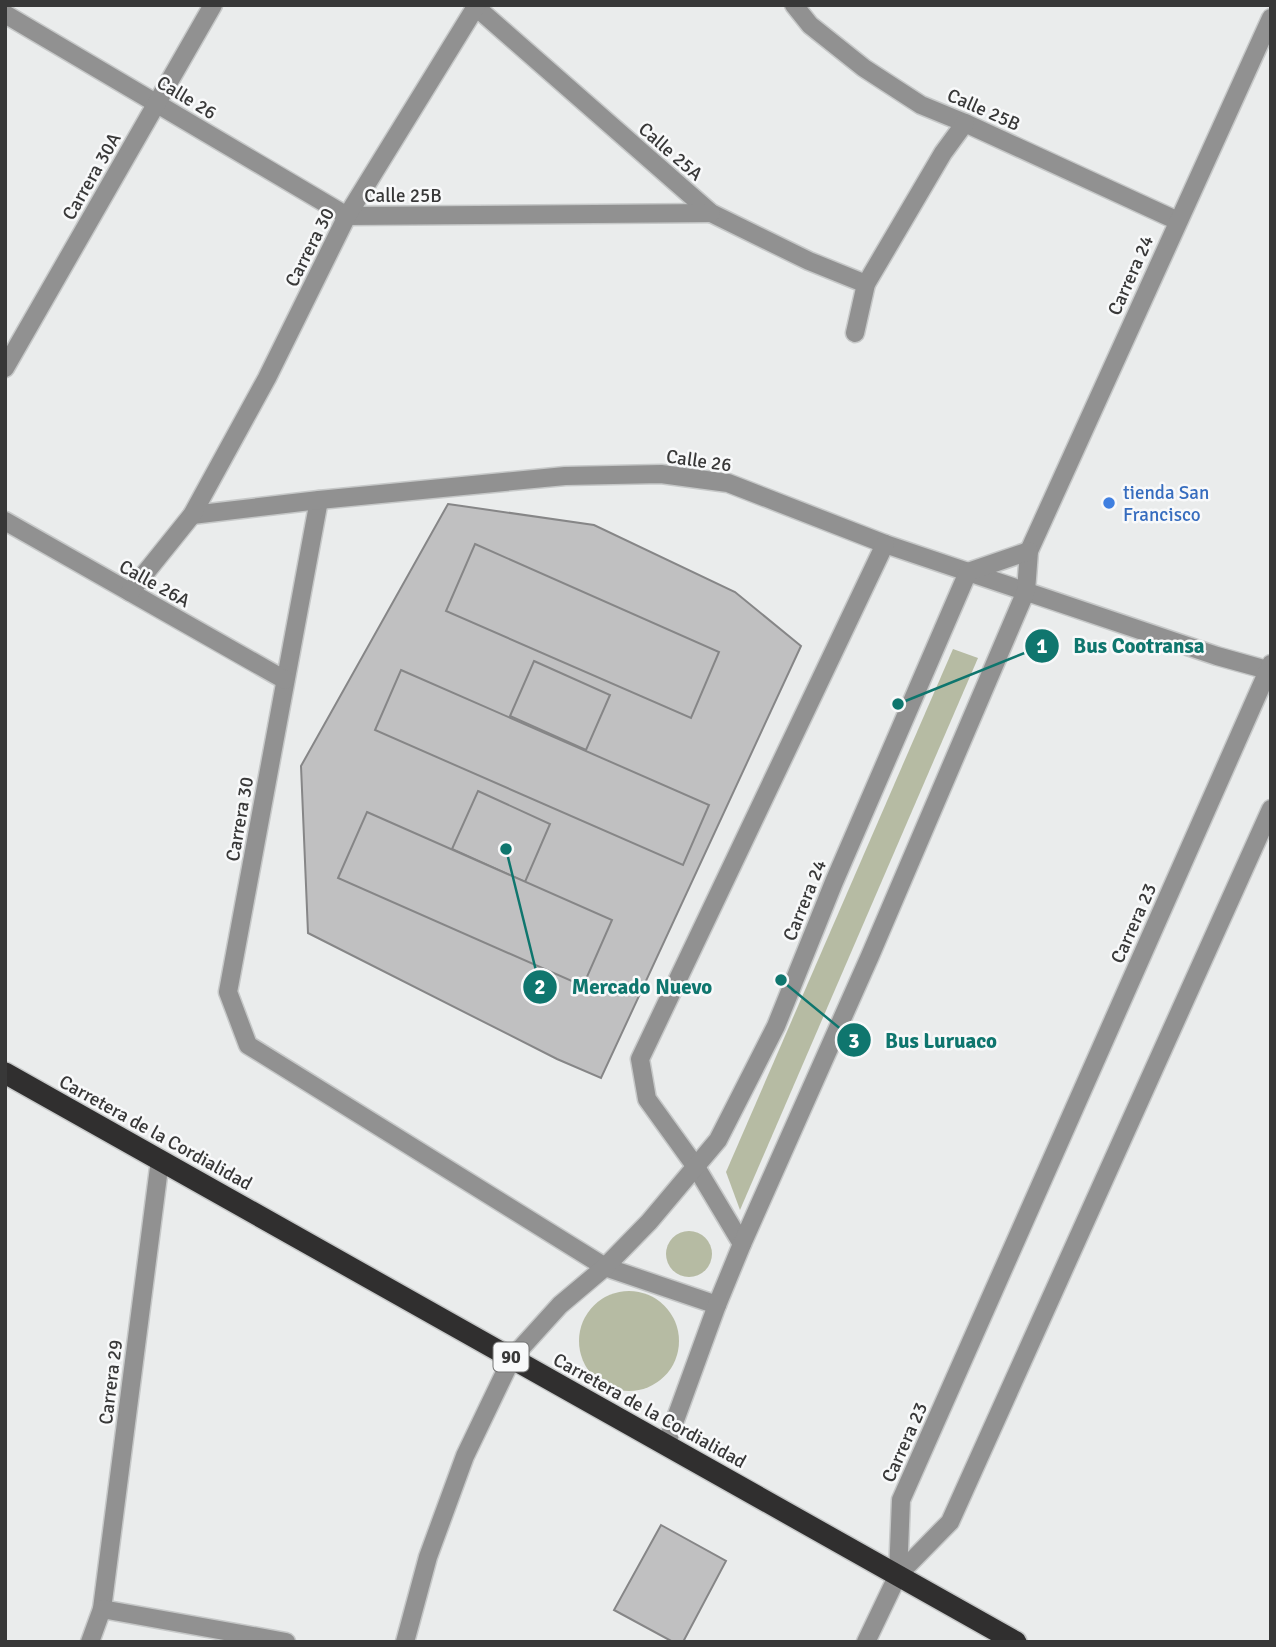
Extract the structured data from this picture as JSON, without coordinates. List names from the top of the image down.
{
  "streets": {
    "highway": ["Carretera de la Cordialidad", "90"],
    "street": [
      "Calle 26",
      "Calle 25B",
      "Calle 25A",
      "Carrera 30A",
      "Carrera 30",
      "Carrera 24",
      "Calle 26A",
      "Carrera 23",
      "Carrera 29"
    ]
  },
  "crossings": [
    ["Calle 26", "Calle 25B"],
    ["Calle 26", "Carrera 30A"],
    ["Calle 26", "Carrera 30"],
    ["Calle 26", "Carrera 24"],
    ["Calle 26", "Carrera 23"],
    ["Calle 25B", "Calle 25A"],
    ["Calle 25B", "Carrera 30"],
    ["Calle 25B", "Carrera 24"],
    ["Calle 25A", "Carrera 30"],
    ["Carrera 30", "Carrera 24"],
    ["Carrera 30", "Calle 26A"],
    ["Carrera 24", "Carretera de la Cordialidad"],
    ["Carrera 23", "Carretera de la Cordialidad"],
    ["Carretera de la Cordialidad", "Carrera 29"]
  ],
  "places": [
    "tienda San Francisco",
    "Bus Cootransa",
    "Mercado Nuevo",
    "Bus Luruaco"
  ]
}
